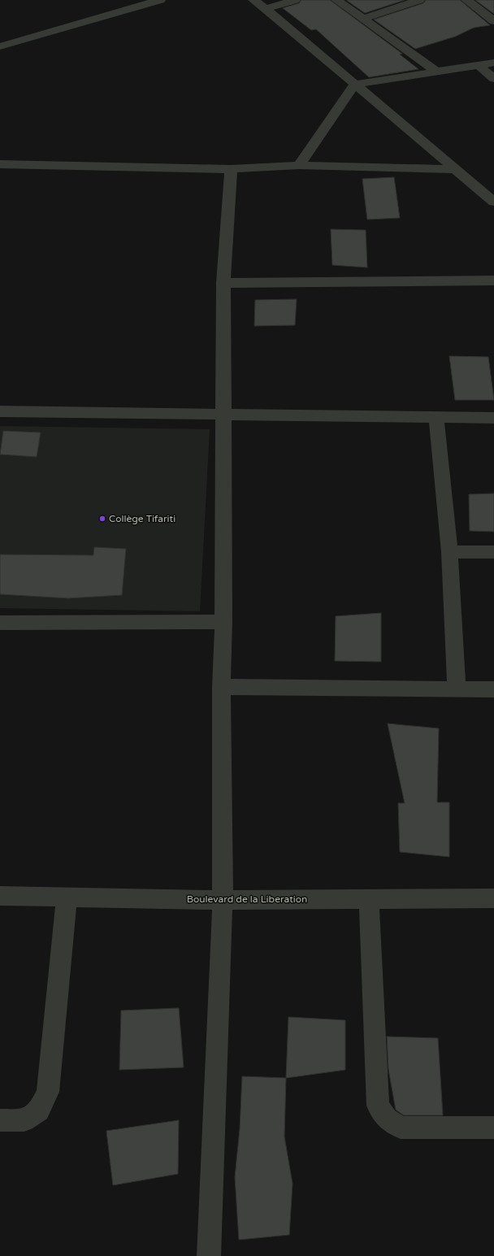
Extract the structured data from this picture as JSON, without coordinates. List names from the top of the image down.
{
  "streets": {
    "street": ["Boulevard de la Liberation"]
  },
  "places": ["Collège Tifariti"]
}
